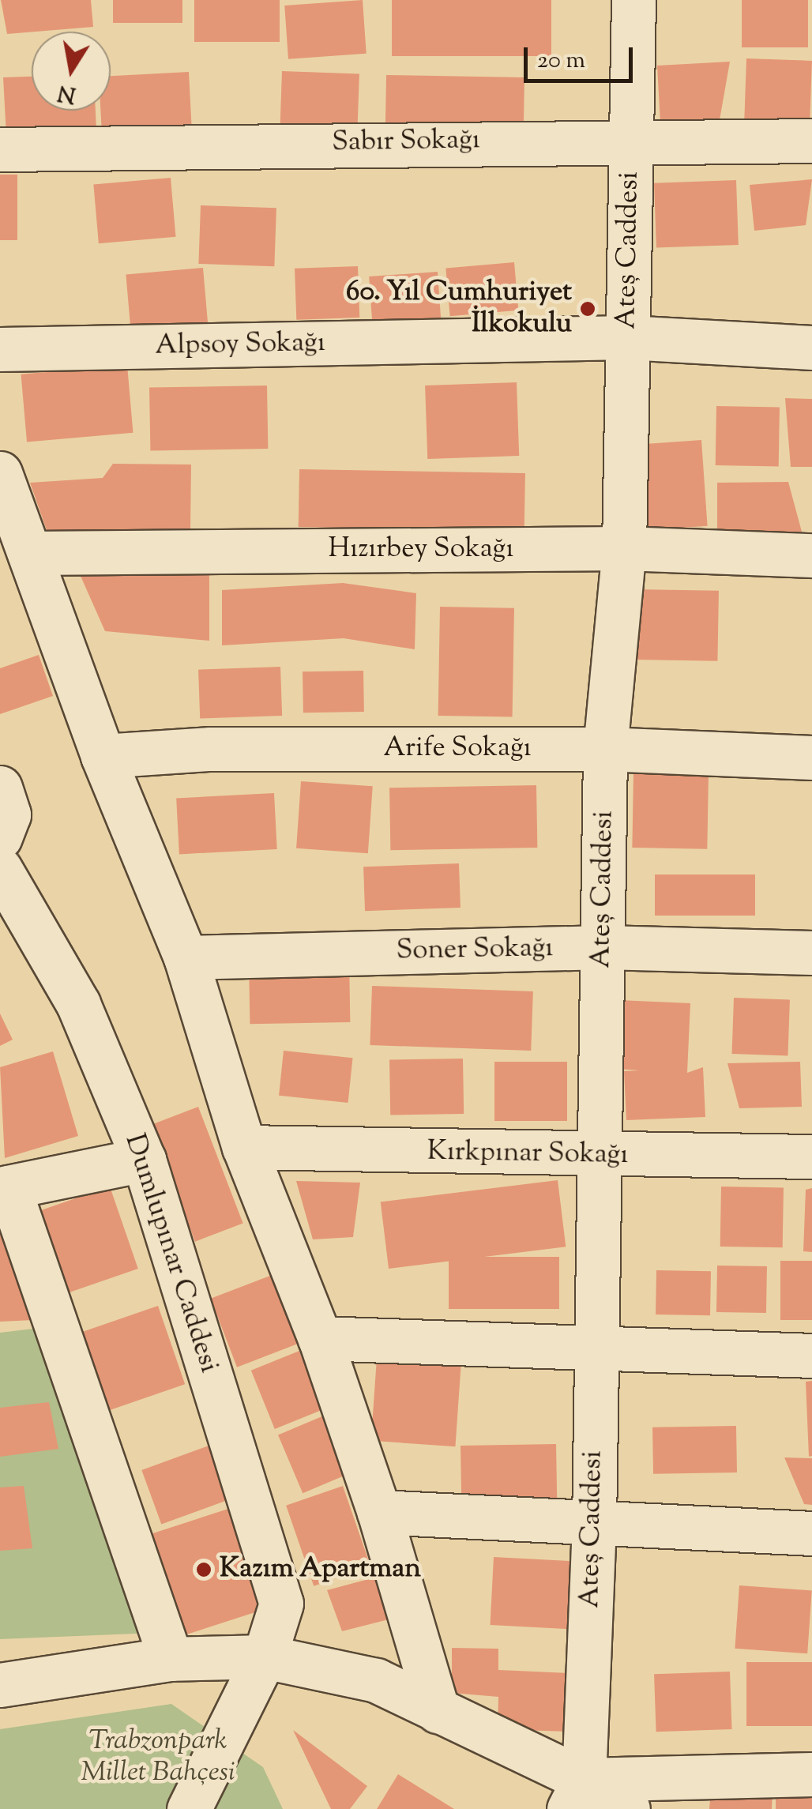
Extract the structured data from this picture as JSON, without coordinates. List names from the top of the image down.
{
  "streets": {
    "street": [
      "Sabır Sokağı",
      "Ateş Caddesi",
      "Alpsoy Sokağı",
      "Hızırbey Sokağı",
      "Arife Sokağı",
      "Soner Sokağı",
      "Kırkpınar Sokağı",
      "Dumlupınar Caddesi"
    ]
  },
  "crossings": [
    ["Sabır Sokağı", "Ateş Caddesi"],
    ["Ateş Caddesi", "Alpsoy Sokağı"],
    ["Ateş Caddesi", "Hızırbey Sokağı"],
    ["Ateş Caddesi", "Arife Sokağı"],
    ["Ateş Caddesi", "Soner Sokağı"],
    ["Ateş Caddesi", "Kırkpınar Sokağı"]
  ],
  "parks": ["Trabzonpark Millet Bahçesi"],
  "places": ["60. Yıl Cumhuriyet İlkokulu", "Kazım Apartman"],
  "scale_bar": "20 m",
  "north": "bottom"
}
